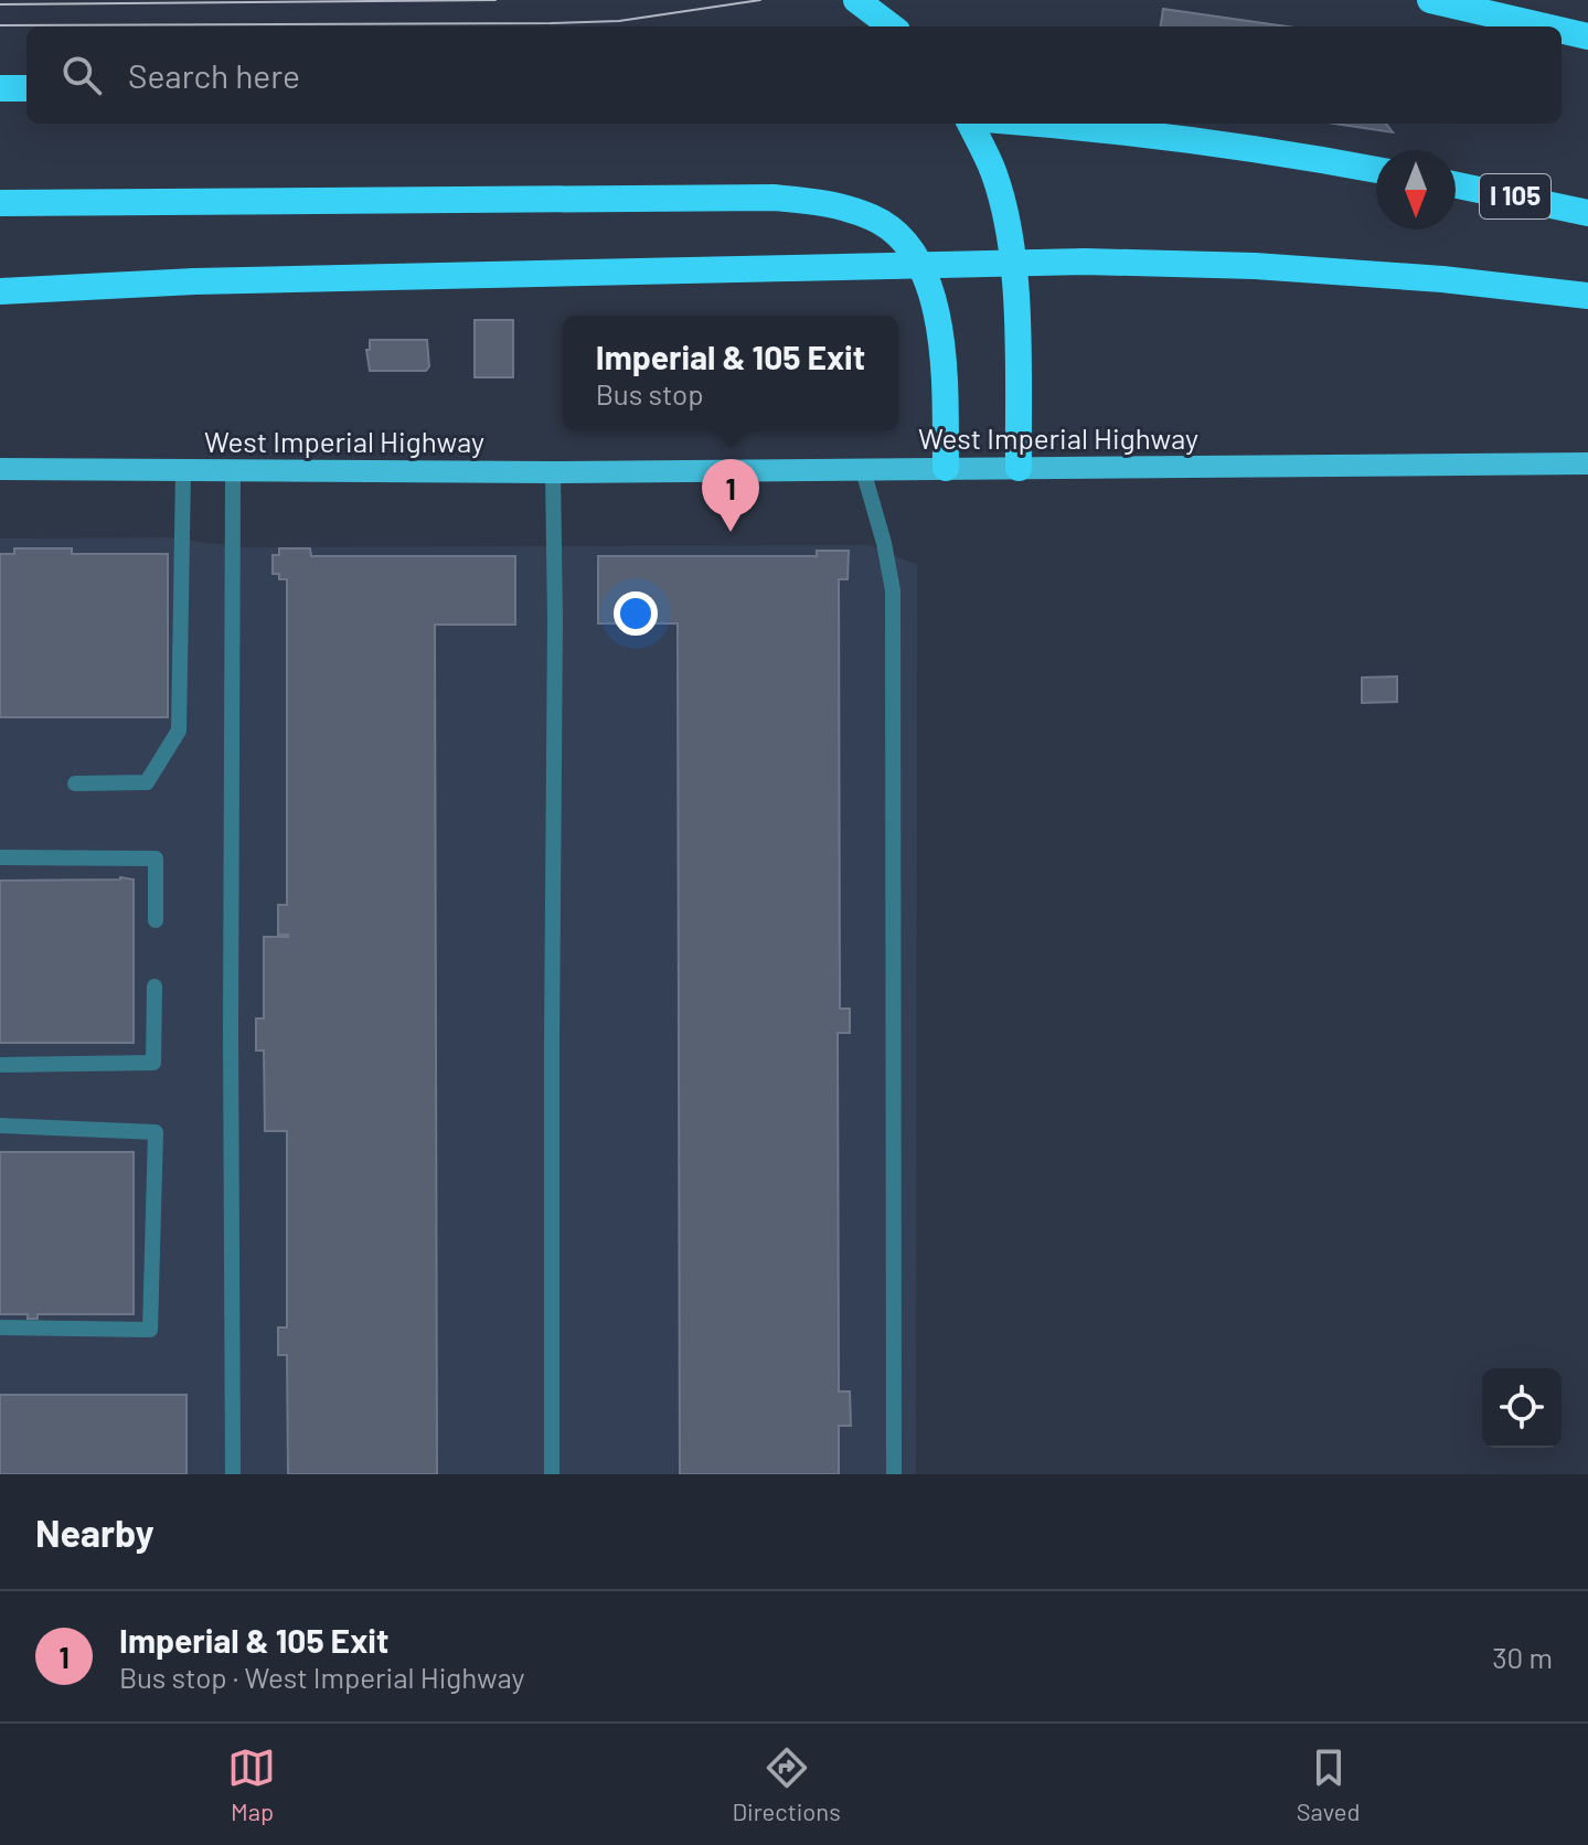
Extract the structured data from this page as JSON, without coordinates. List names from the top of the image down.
{
  "streets": {
    "highway": ["I 105"],
    "main road": ["West Imperial Highway"]
  },
  "north": "bottom",
  "page": {
    "search": "Search here",
    "popup": ["Imperial & 105 Exit", "Bus stop"],
    "pins": "1",
    "heading": "Nearby",
    "list": [
      {
        "mark": "1",
        "name": "Imperial & 105 Exit",
        "note": "Bus stop · West Imperial Highway",
        "value": "30 m"
      }
    ],
    "nav": ["Map", "Directions", "Saved"]
  }
}
